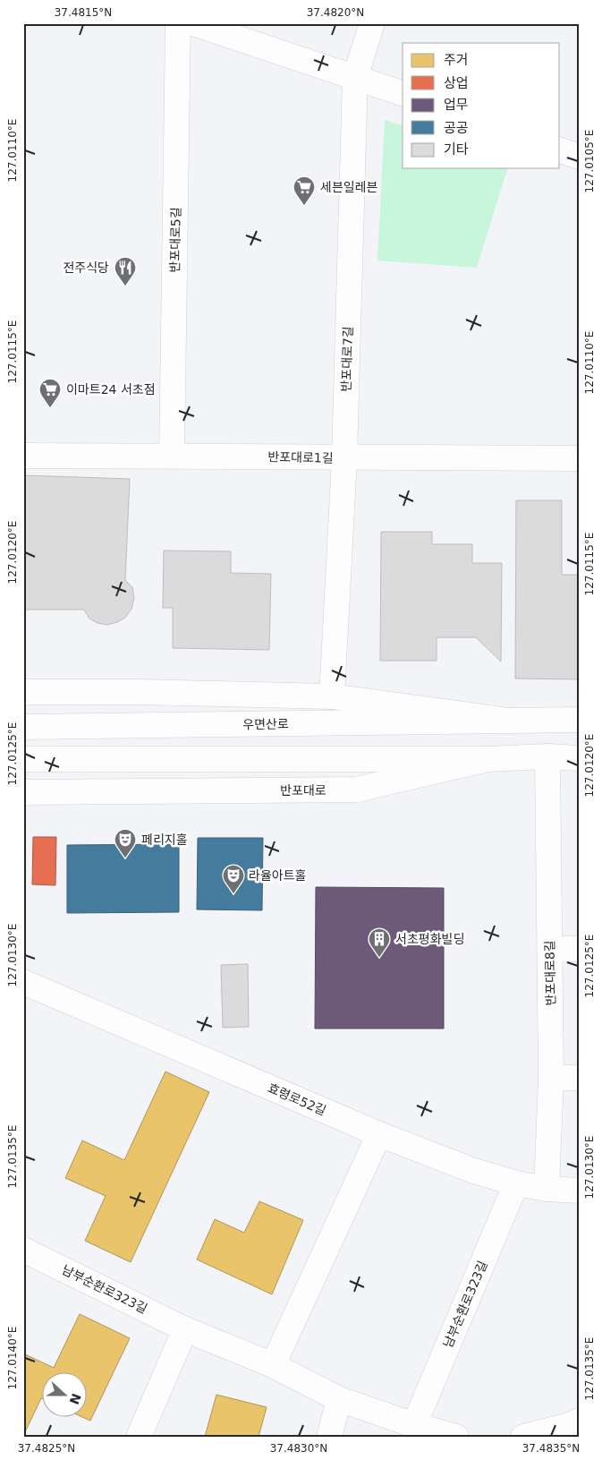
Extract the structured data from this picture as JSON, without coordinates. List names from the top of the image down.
{
  "streets": {
    "main road": [
      "반포대로5길",
      "반포대로7길",
      "반포대로1길",
      "우면산로",
      "반포대로",
      "반포대로8길",
      "효령로52길",
      "남부순환로323길"
    ]
  },
  "crossings": [
    ["반포대로5길", "반포대로1길"],
    ["반포대로7길", "반포대로1길"],
    ["반포대로", "반포대로8길"],
    ["반포대로8길", "효령로52길"],
    ["효령로52길", "남부순환로323길"]
  ],
  "places": {
    "supermarket": ["세븐일레븐", "이마트24 서초점"],
    "restaurant": ["전주식당"],
    "theatre": ["페리지홀", "라율아트홀"],
    "building": ["서초평화빌딩"]
  },
  "legend": [
    "주거",
    "상업",
    "업무",
    "공공",
    "기타"
  ],
  "north": "right",
  "coordinates": [
    "37.4815°N",
    "37.4820°N",
    "127.0110°E",
    "127.0105°E",
    "127.0115°E",
    "127.0120°E",
    "127.0125°E",
    "127.0130°E",
    "127.0135°E",
    "127.0140°E",
    "37.4825°N",
    "37.4830°N",
    "37.4835°N"
  ]
}
